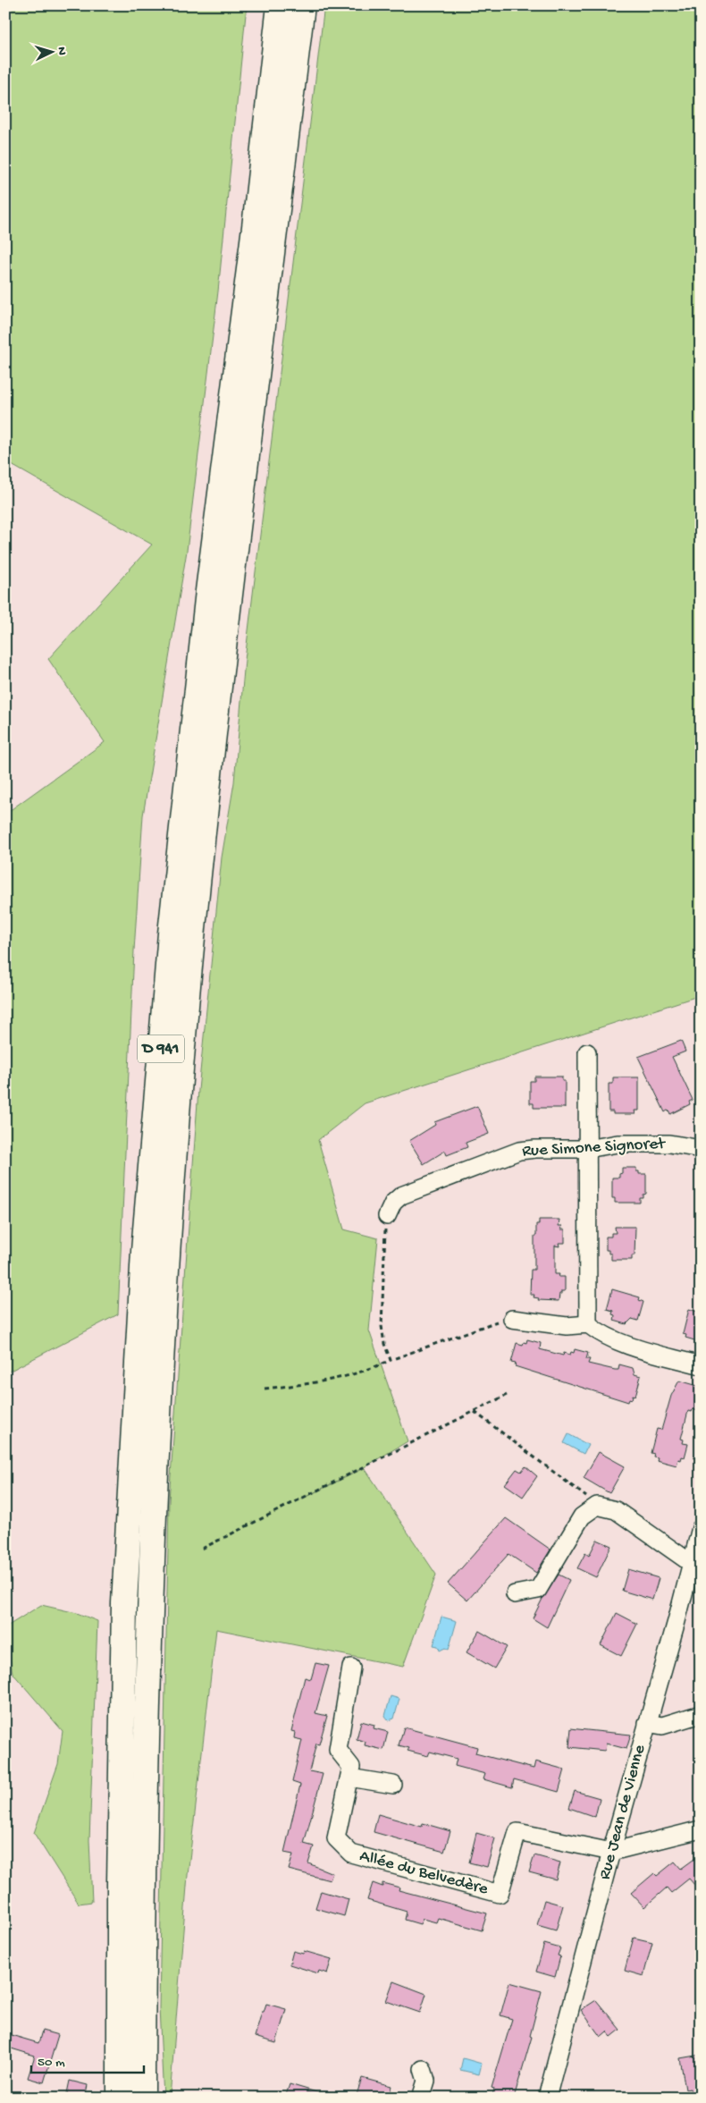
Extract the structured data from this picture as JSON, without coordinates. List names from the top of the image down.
{
  "streets": {
    "highway": ["D 941"],
    "street": ["Rue Simone Signoret", "Rue Jean de Vienne", "Allée du Belvedère"]
  },
  "crossings": [
    ["Rue Jean de Vienne", "Allée du Belvedère"]
  ],
  "scale_bar": "50 m",
  "north": "right"
}
